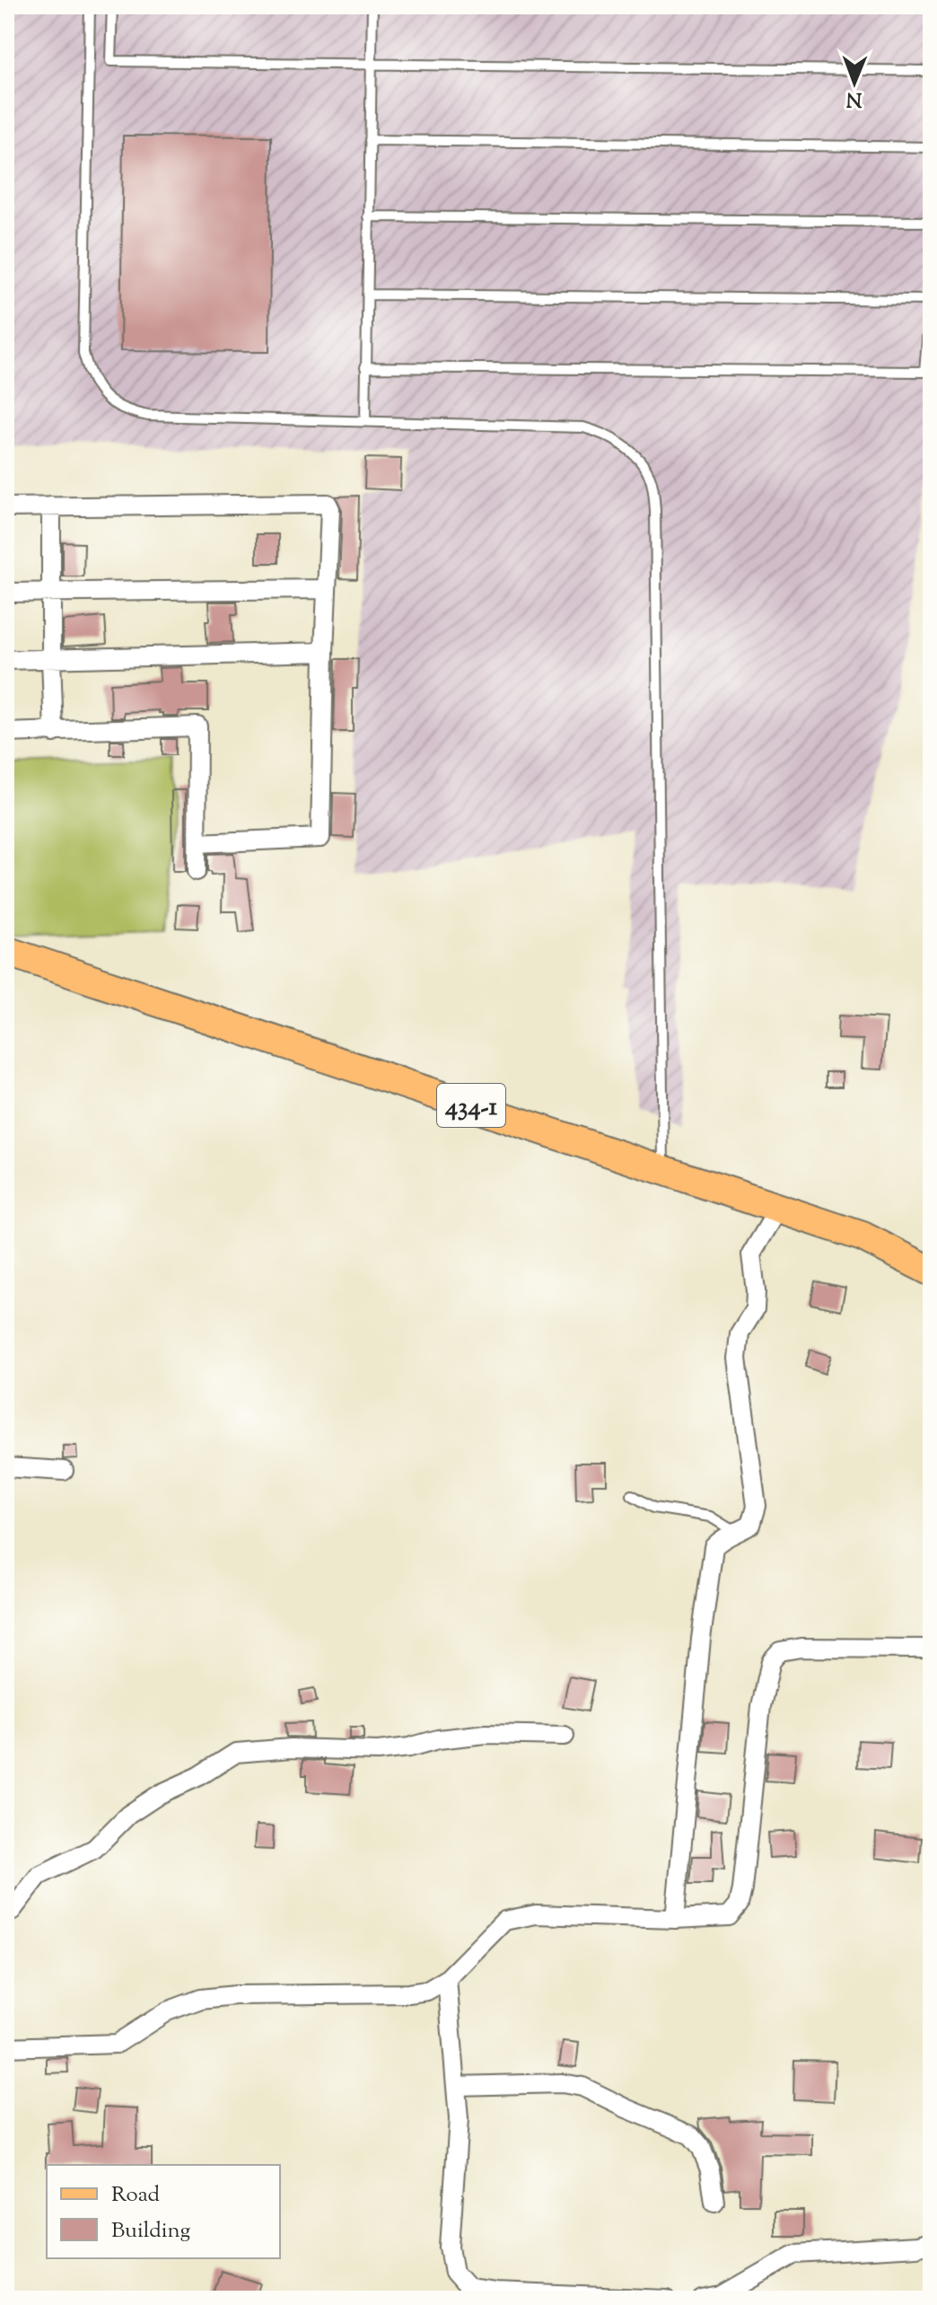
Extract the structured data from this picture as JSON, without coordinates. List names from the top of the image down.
{
  "streets": {
    "main road": ["434-1"]
  },
  "legend": ["Road", "Building"],
  "north": "bottom"
}
